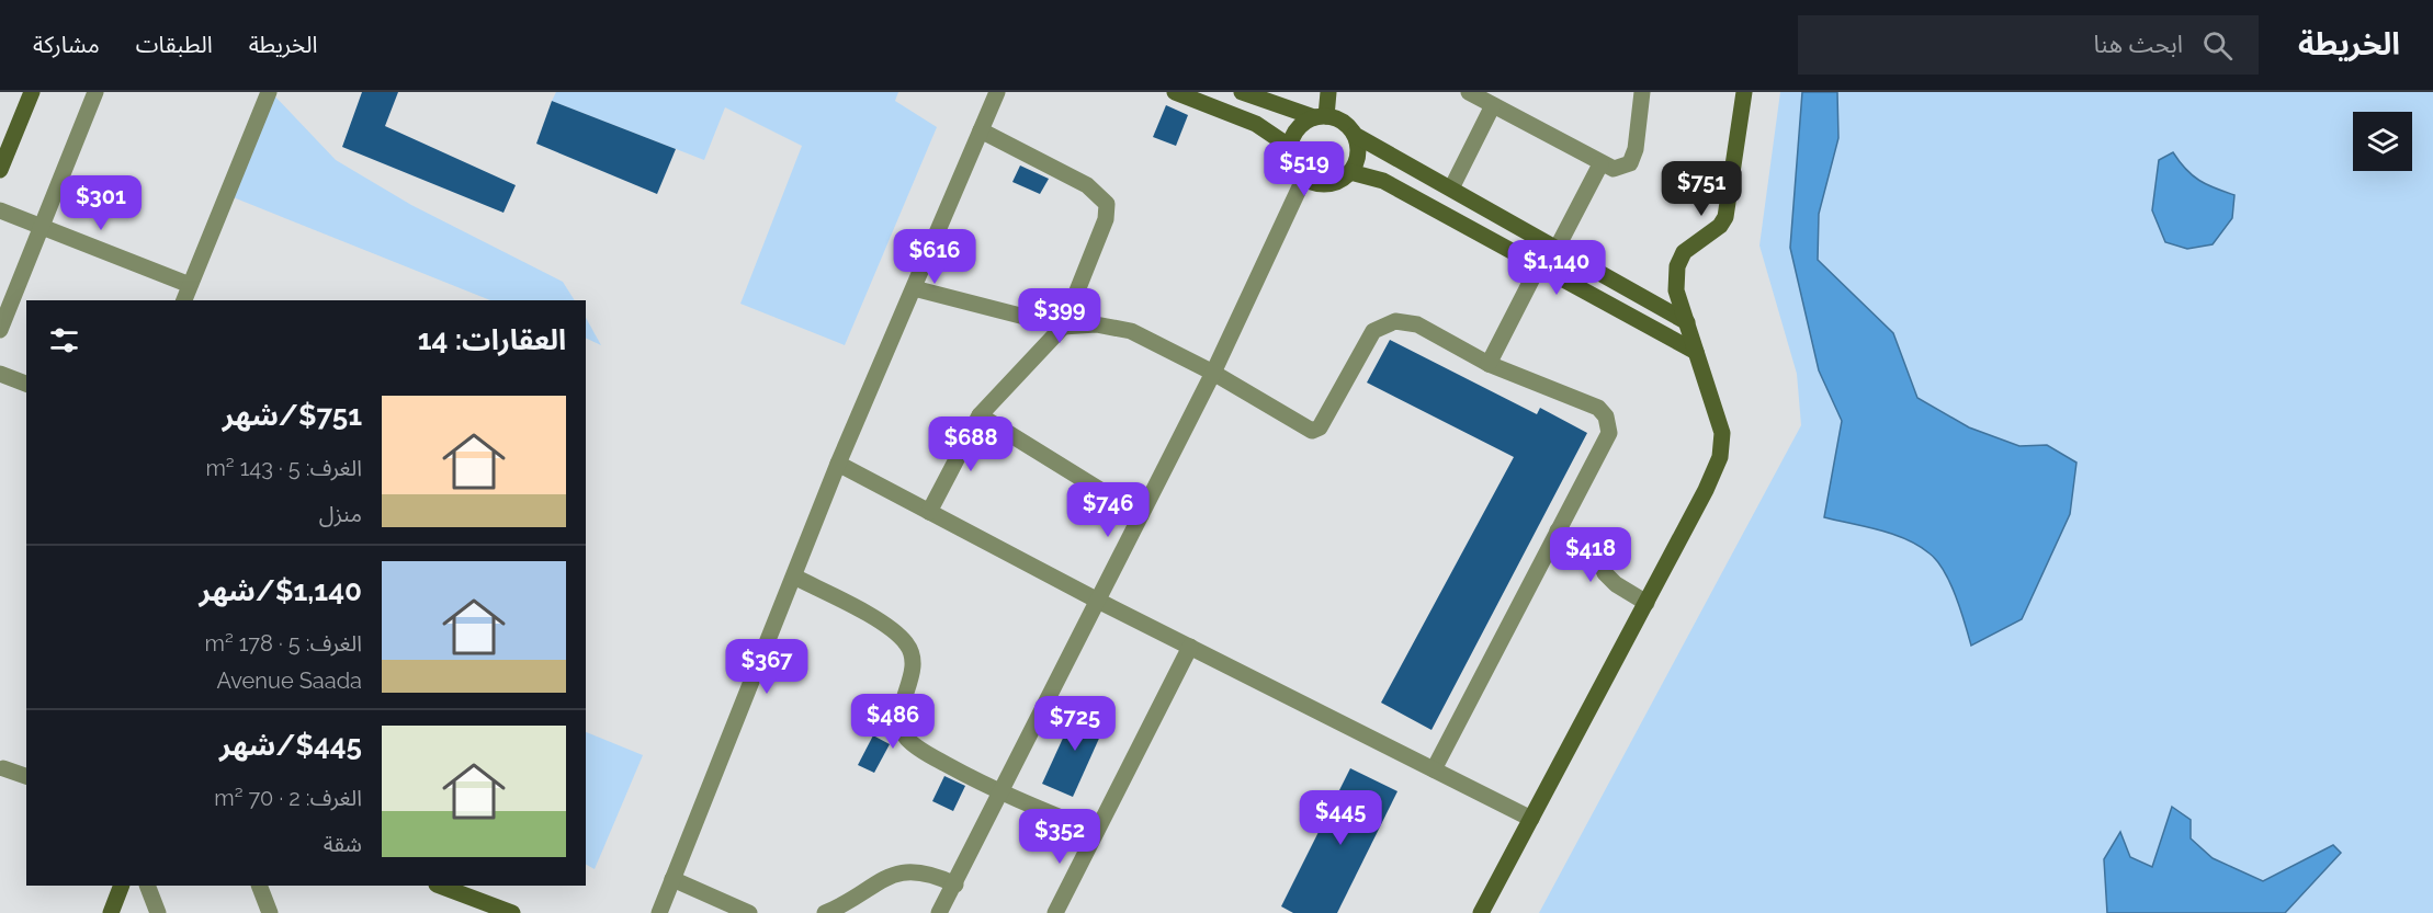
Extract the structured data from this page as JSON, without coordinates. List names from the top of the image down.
{
  "page": {
    "header": "الخريطة",
    "search": "ابحث هنا",
    "nav": ["الخريطة", "الطبقات", "مشاركة"],
    "price": [
      "$519",
      "$751",
      "$301",
      "$616",
      "$1,140",
      "$399",
      "$688",
      "$746",
      "$418",
      "$367",
      "$486",
      "$725",
      "$445",
      "$352"
    ],
    "heading": "العقارات: 14",
    "list": [
      {
        "name": "$751/شهر",
        "note": "الغرف: 5 · 143 m² · منزل"
      },
      {
        "name": "$1,140/شهر",
        "note": "الغرف: 5 · 178 m² · Avenue Saada"
      },
      {
        "name": "$445/شهر",
        "note": "الغرف: 2 · 70 m² · شقة"
      }
    ]
  }
}
